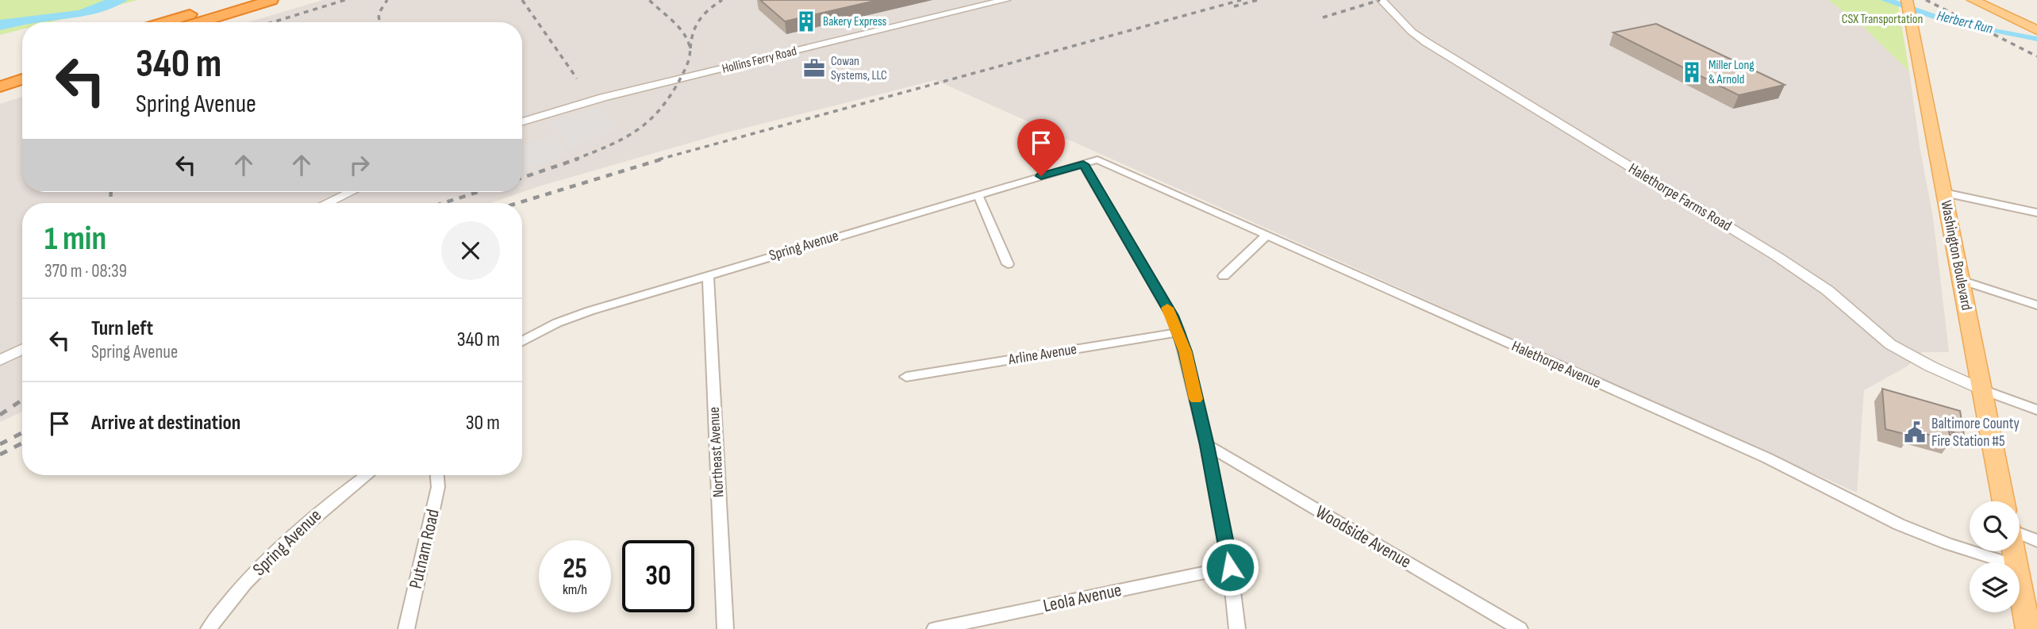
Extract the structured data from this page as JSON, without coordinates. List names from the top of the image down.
{
  "streets": {
    "main road": ["Washington Boulevard"],
    "street": [
      "Hollins Ferry Road",
      "Halethorpe Farms Road",
      "Spring Avenue",
      "Arline Avenue",
      "Halethorpe Avenue",
      "Northeast Avenue",
      "Woodside Avenue",
      "Putnam Road",
      "Leola Avenue"
    ]
  },
  "crossings": [
    ["Halethorpe Farms Road", "Washington Boulevard"],
    ["Spring Avenue", "Halethorpe Avenue"],
    ["Spring Avenue", "Northeast Avenue"]
  ],
  "water": ["Herbert Run"],
  "parks": ["CSX Transportation"],
  "places": {
    "building": ["Bakery Express", "Miller Long & Arnold"],
    "office": ["Cowan Systems, LLC"],
    "public building": ["Baltimore County Fire Station #5"]
  },
  "page": {
    "turn": ["340 m", "Spring Avenue"],
    "heading": ["1 min", "370 m · 08:39"],
    "list": [
      {
        "name": "Turn left",
        "note": "Spring Avenue",
        "value": "340 m"
      },
      {
        "name": "Arrive at destination",
        "value": "30 m"
      }
    ],
    "speed": "25 km/h",
    "limit": "30"
  }
}
